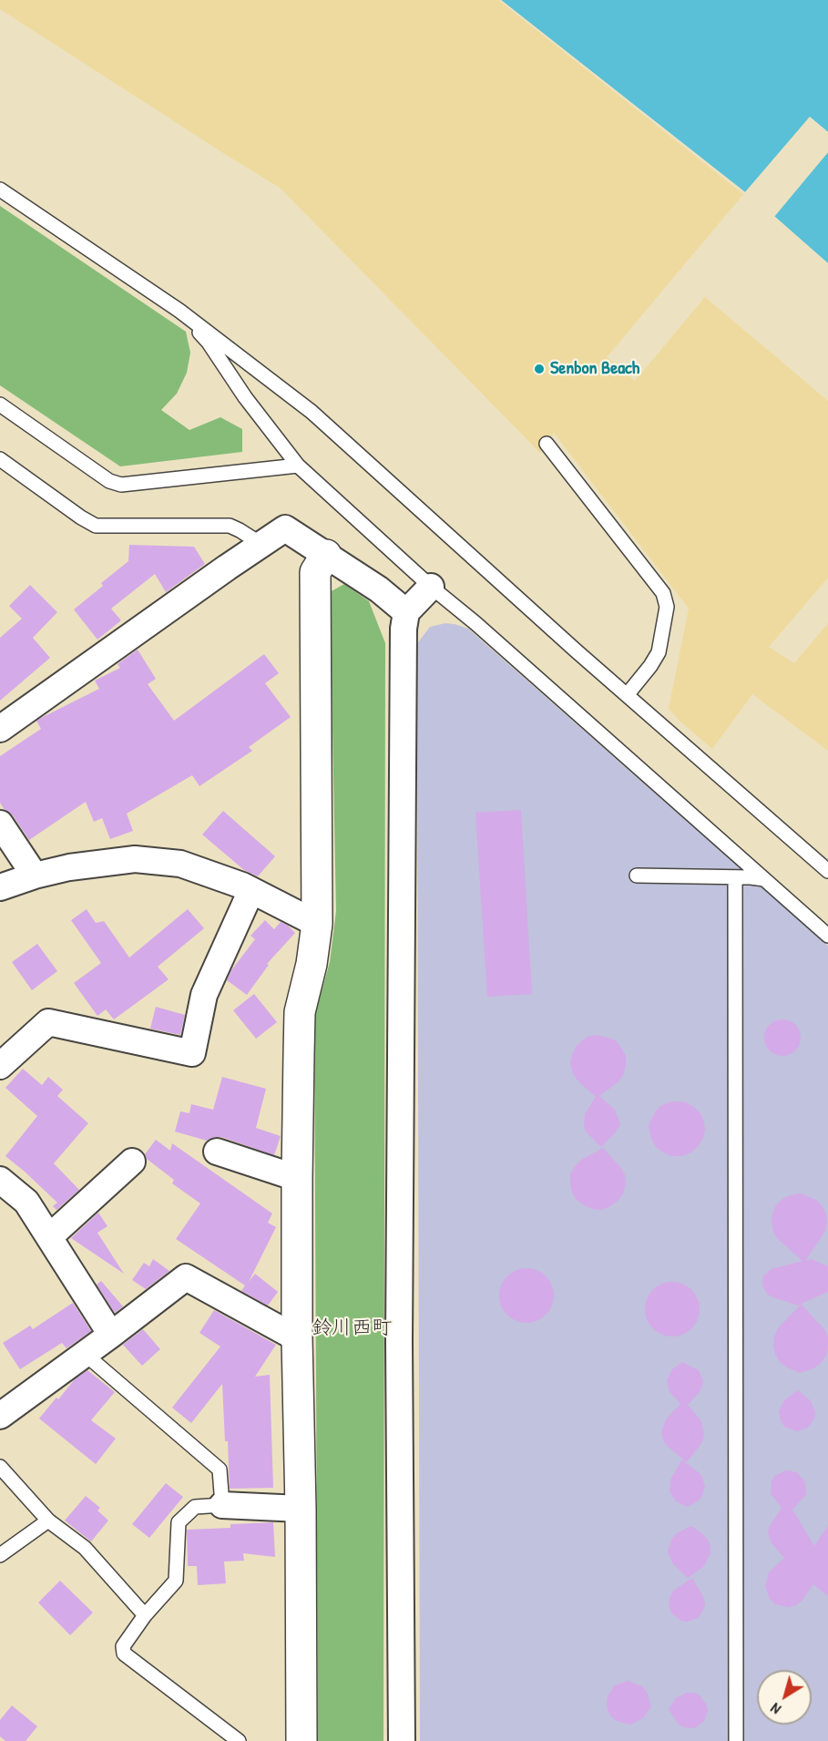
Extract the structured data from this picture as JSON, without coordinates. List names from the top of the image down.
{
  "districts": ["鈴川西町"],
  "places": ["Senbon Beach"],
  "north": "bottom left"
}
